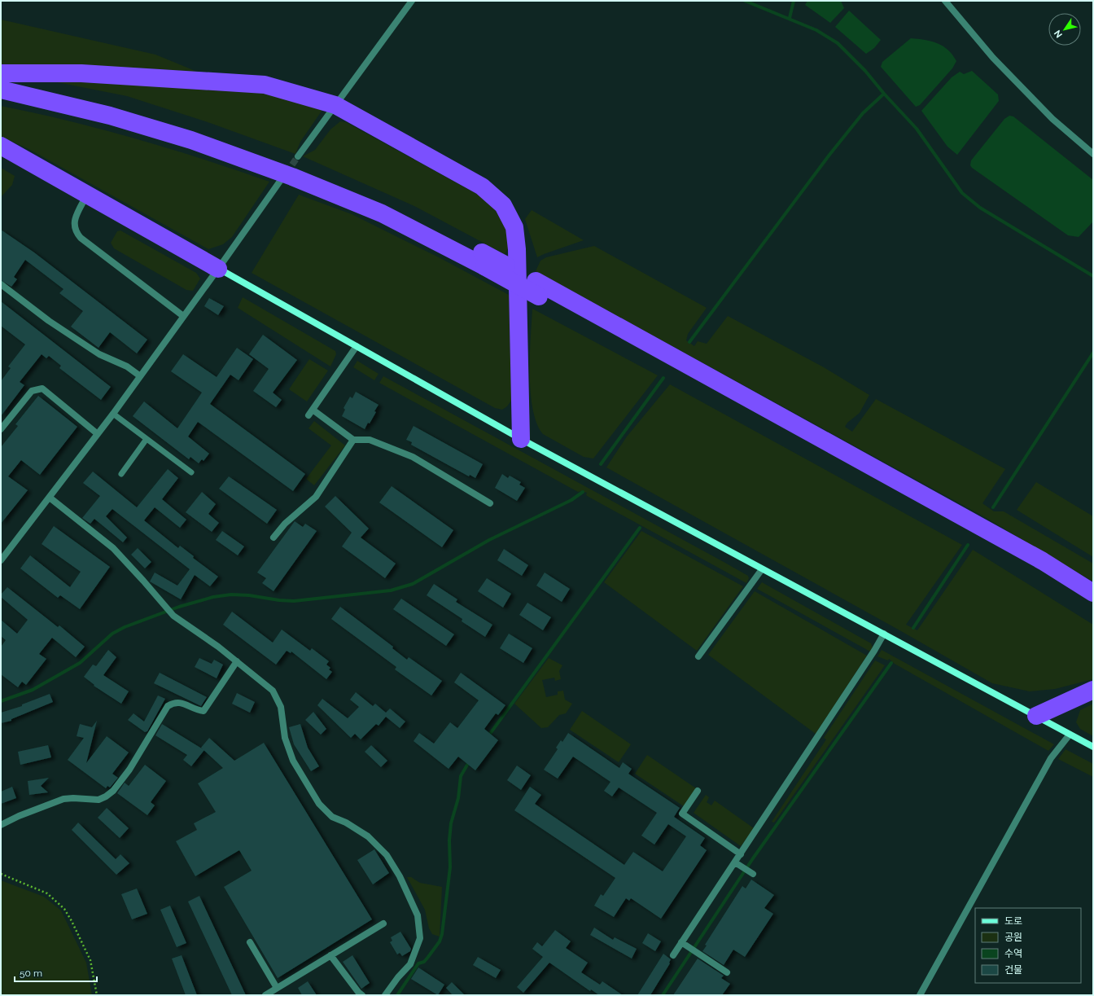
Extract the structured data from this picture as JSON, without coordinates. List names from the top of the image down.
{
  "legend": [
    "도로",
    "공원",
    "수역",
    "건물"
  ],
  "scale_bar": "50 m",
  "north": "bottom left"
}
